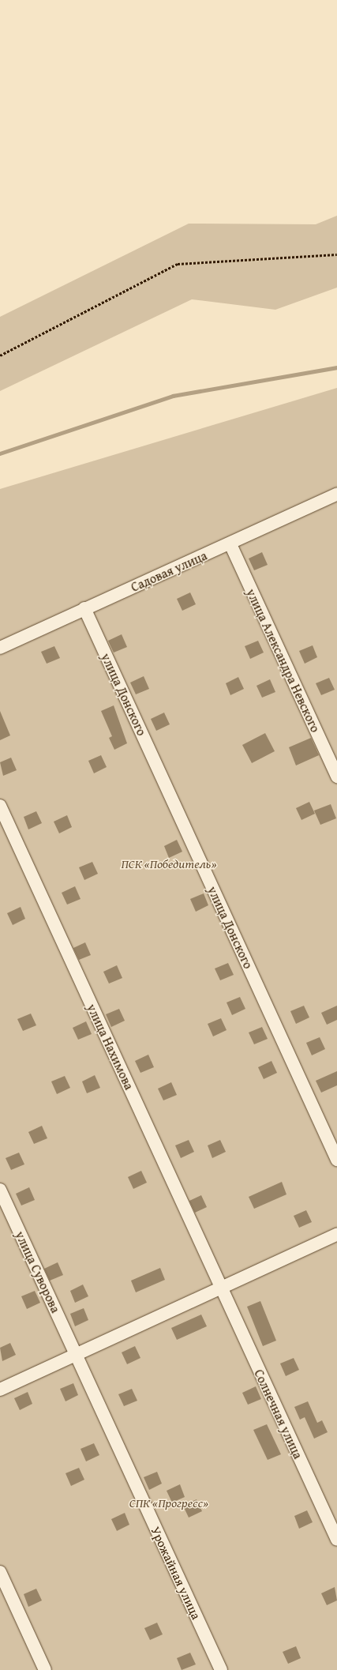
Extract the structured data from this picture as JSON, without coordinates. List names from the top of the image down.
{
  "streets": {
    "street": [
      "Садовая улица",
      "улица Александра Невского",
      "улица Донского",
      "улица Нахимова",
      "улица Суворова",
      "Солнечная улица",
      "Урожайная улица"
    ]
  },
  "crossings": [
    ["Садовая улица", "улица Александра Невского"],
    ["Садовая улица", "улица Донского"],
    ["улица Нахимова", "Солнечная улица"],
    ["улица Суворова", "Урожайная улица"]
  ],
  "parks": ["ПСК «Победитель»", "СПК «Прогресс»"]
}
